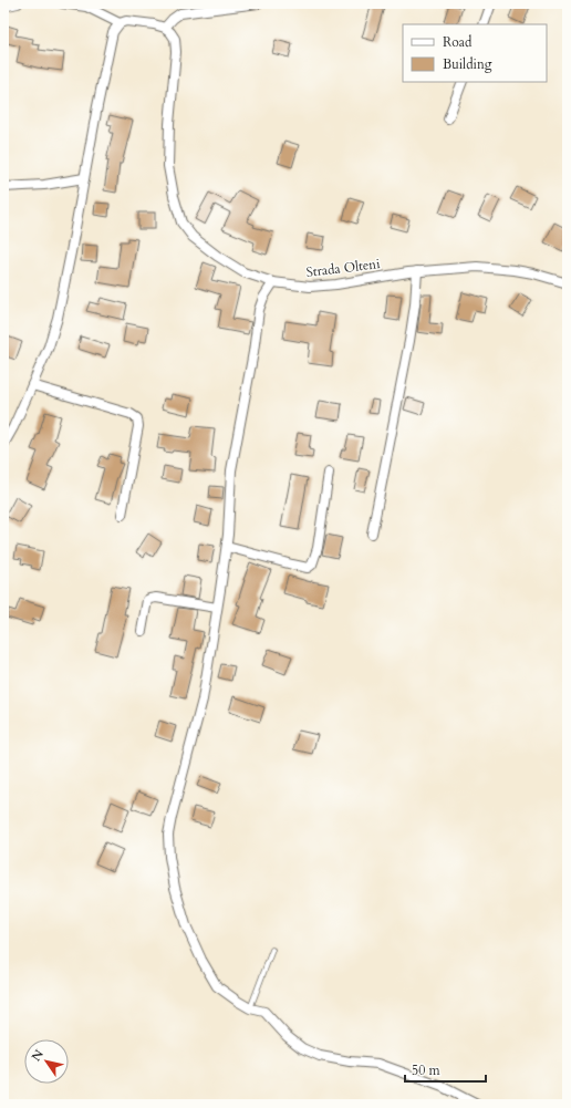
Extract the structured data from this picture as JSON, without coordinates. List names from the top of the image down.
{
  "streets": {
    "street": ["Strada Olteni"]
  },
  "legend": ["Road", "Building"],
  "scale_bar": "50 m",
  "north": "top left"
}
